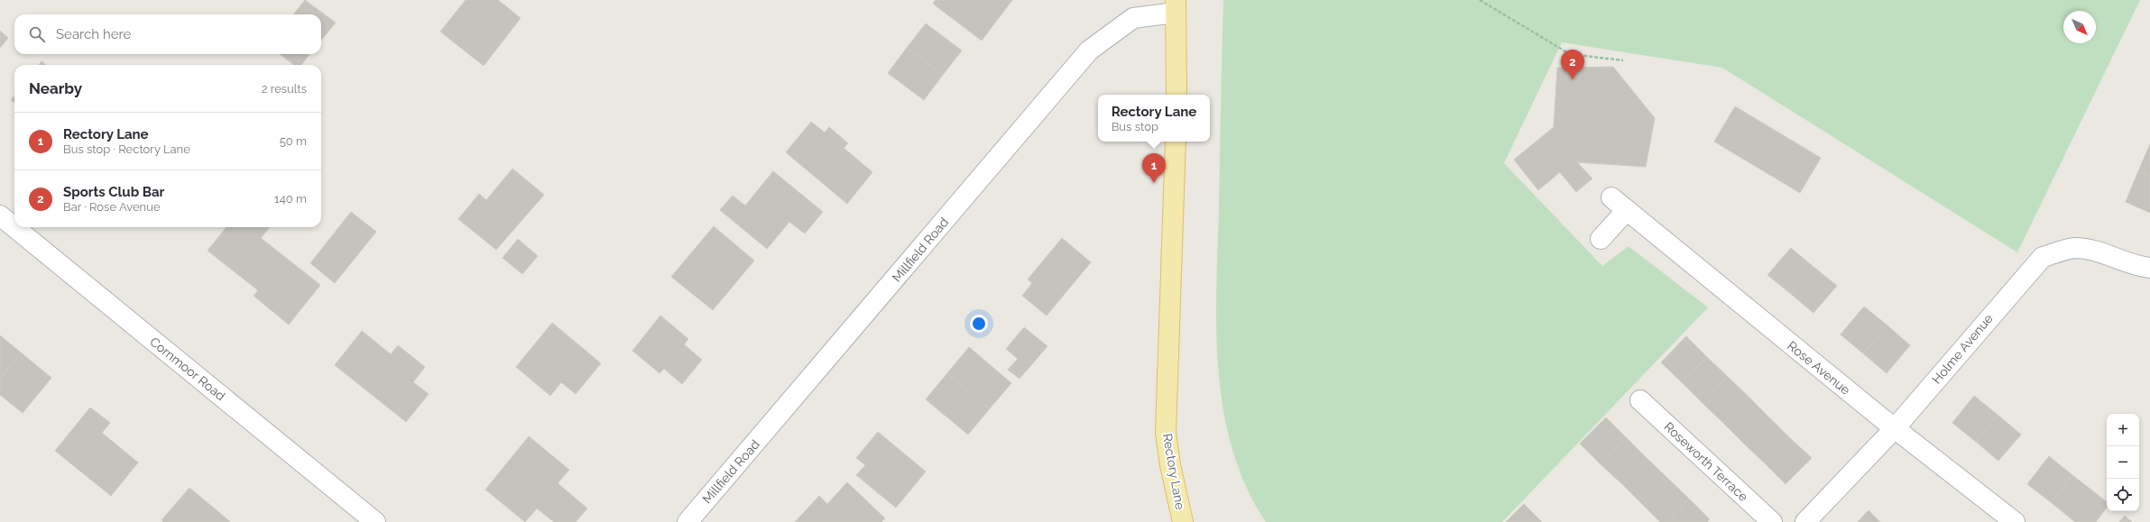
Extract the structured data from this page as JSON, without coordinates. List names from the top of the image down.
{
  "streets": {
    "main road": ["Rectory Lane"],
    "street": [
      "Millfield Road",
      "Holme Avenue",
      "Rose Avenue",
      "Cornmoor Road",
      "Roseworth Terrace"
    ]
  },
  "crossings": [
    ["Holme Avenue", "Rose Avenue"]
  ],
  "north": "bottom right",
  "page": {
    "search": "Search here",
    "pins": ["2", "1"],
    "heading": ["Nearby", "2 results"],
    "popup": ["Rectory Lane", "Bus stop"],
    "list": [
      {
        "mark": "1",
        "name": "Rectory Lane",
        "note": "Bus stop · Rectory Lane",
        "value": "50 m"
      },
      {
        "mark": "2",
        "name": "Sports Club Bar",
        "note": "Bar · Rose Avenue",
        "value": "140 m"
      }
    ],
    "map_buttons": ["+", "−"]
  }
}
